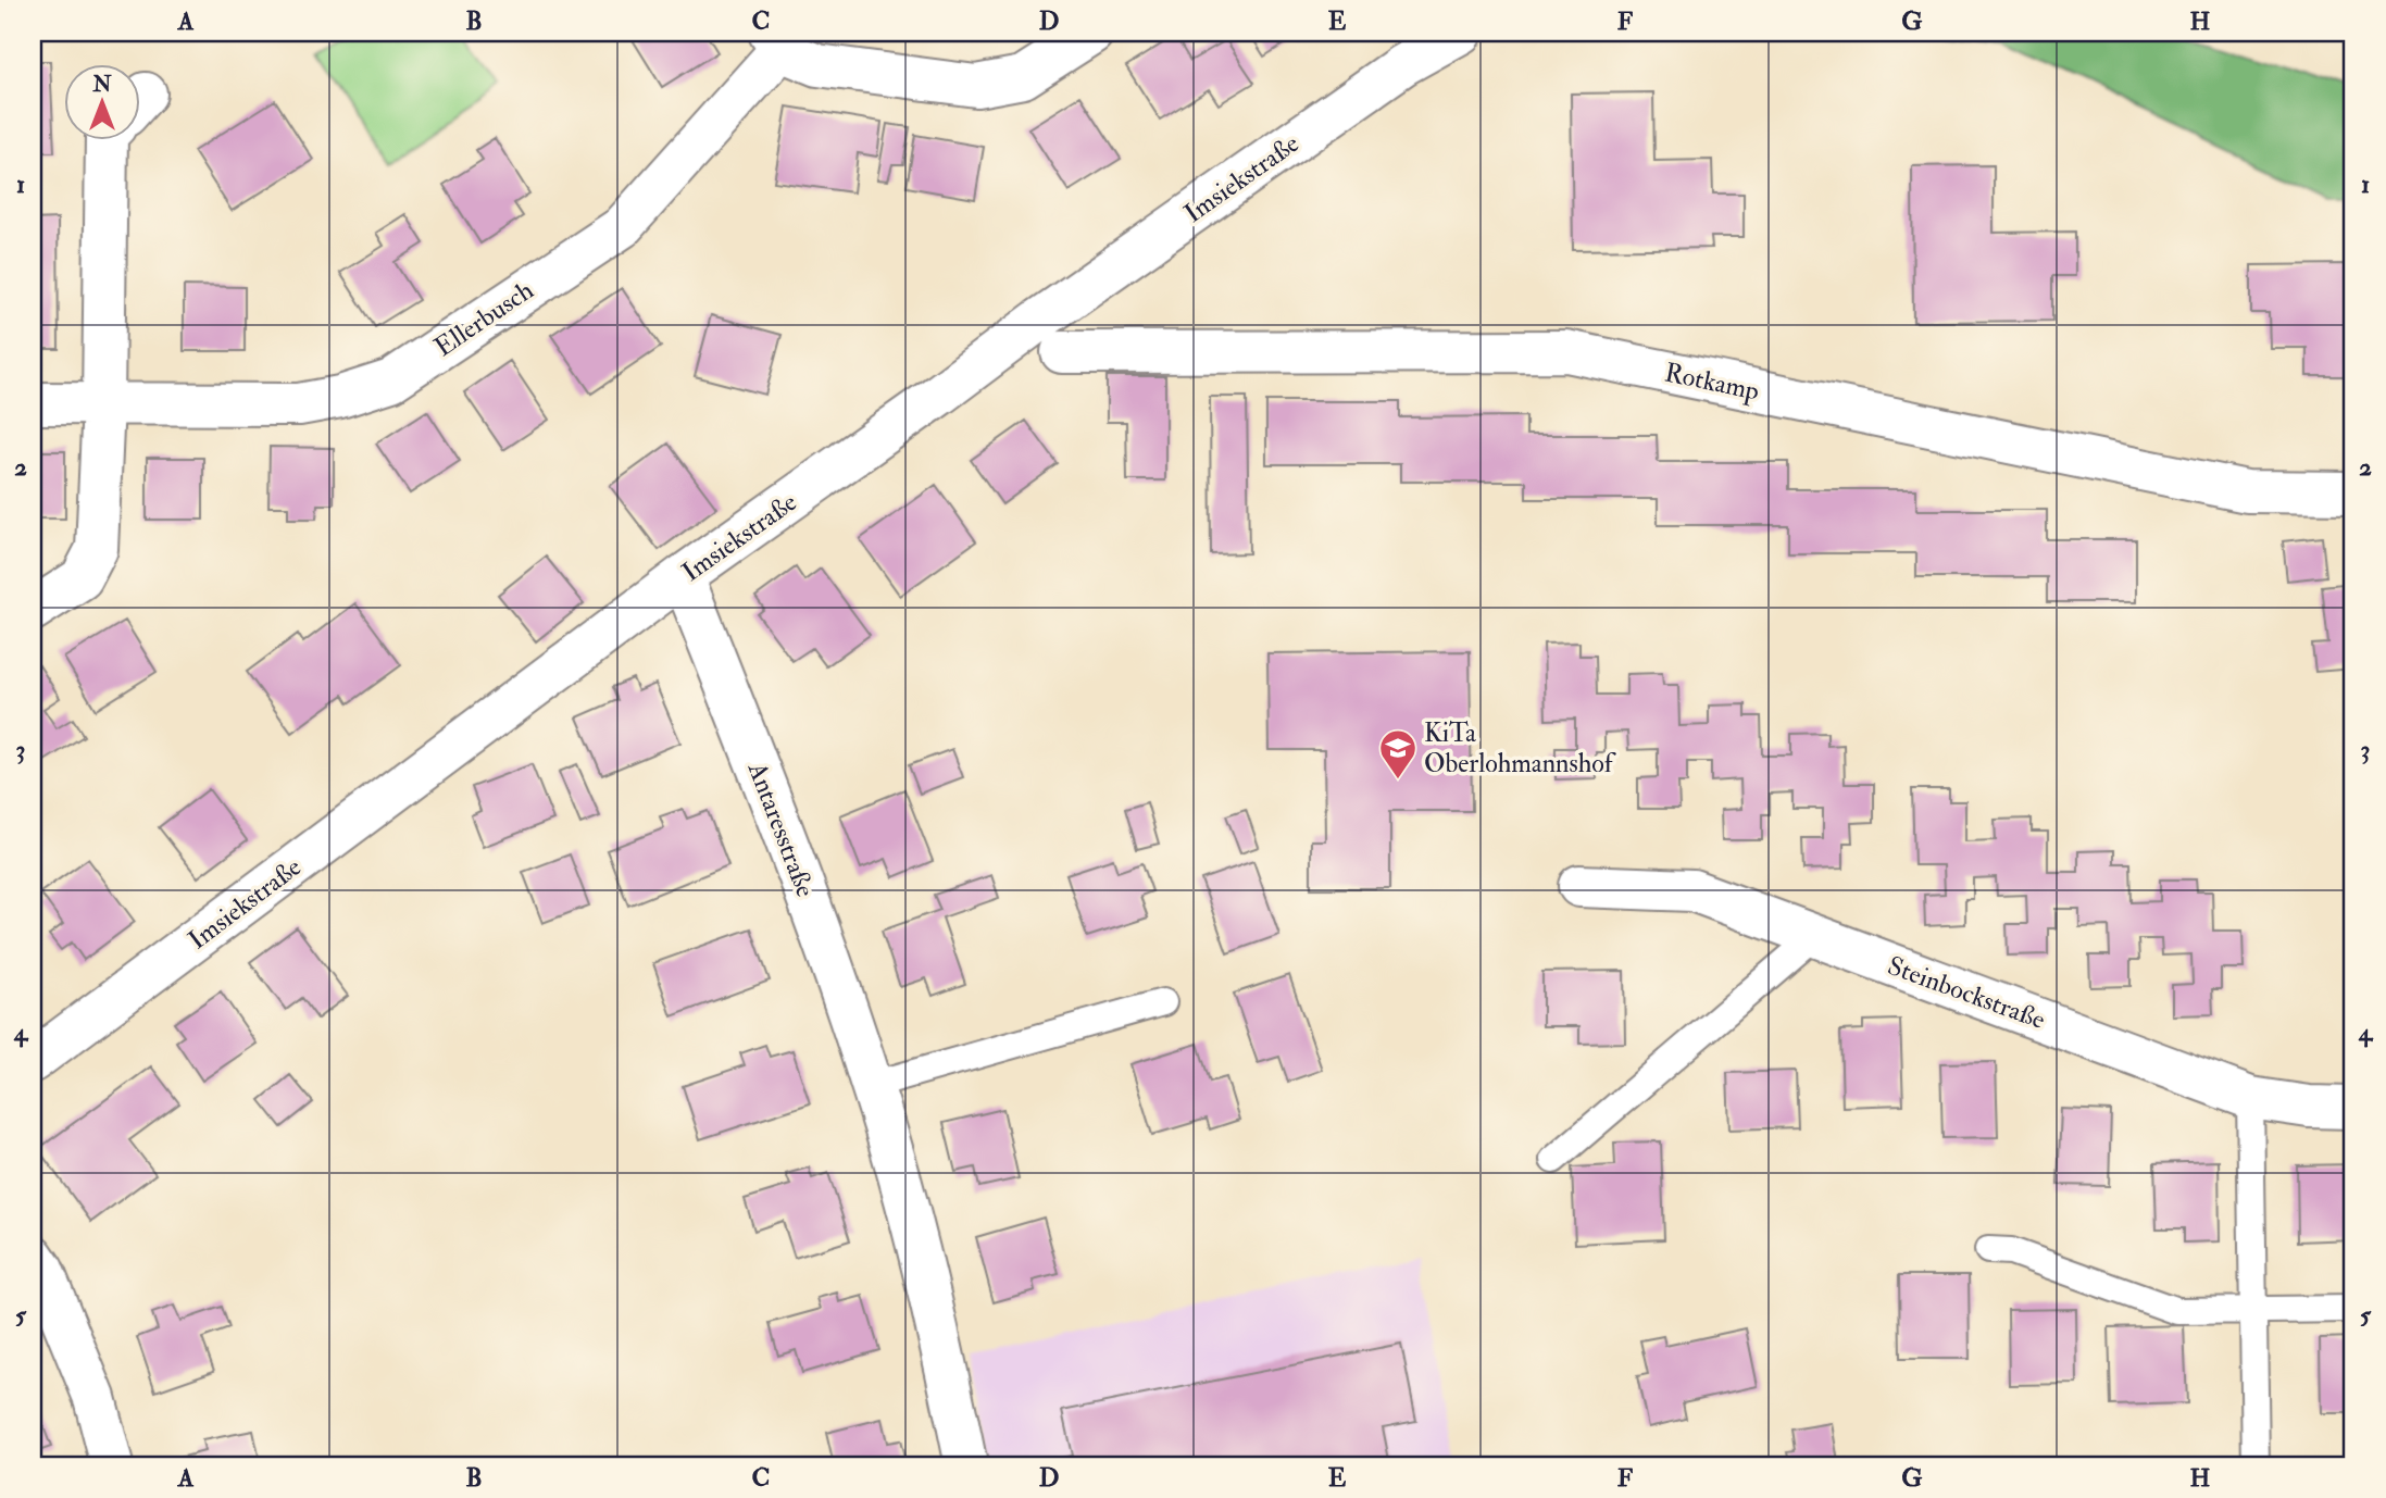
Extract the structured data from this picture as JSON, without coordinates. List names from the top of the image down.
{
  "streets": {
    "street": [
      "Imsiekstraße",
      "Ellerbusch",
      "Rotkamp",
      "Antaresstraße",
      "Steinbockstraße"
    ]
  },
  "crossings": [
    ["Imsiekstraße", "Antaresstraße"]
  ],
  "places": {
    "school or university": ["KiTa Oberlohmannshof"]
  },
  "north": "top",
  "grid": {
    "columns": [
      "A",
      "B",
      "C",
      "D",
      "E",
      "F",
      "G",
      "H"
    ],
    "rows": [
      "1",
      "2",
      "3",
      "4",
      "5"
    ]
  }
}
